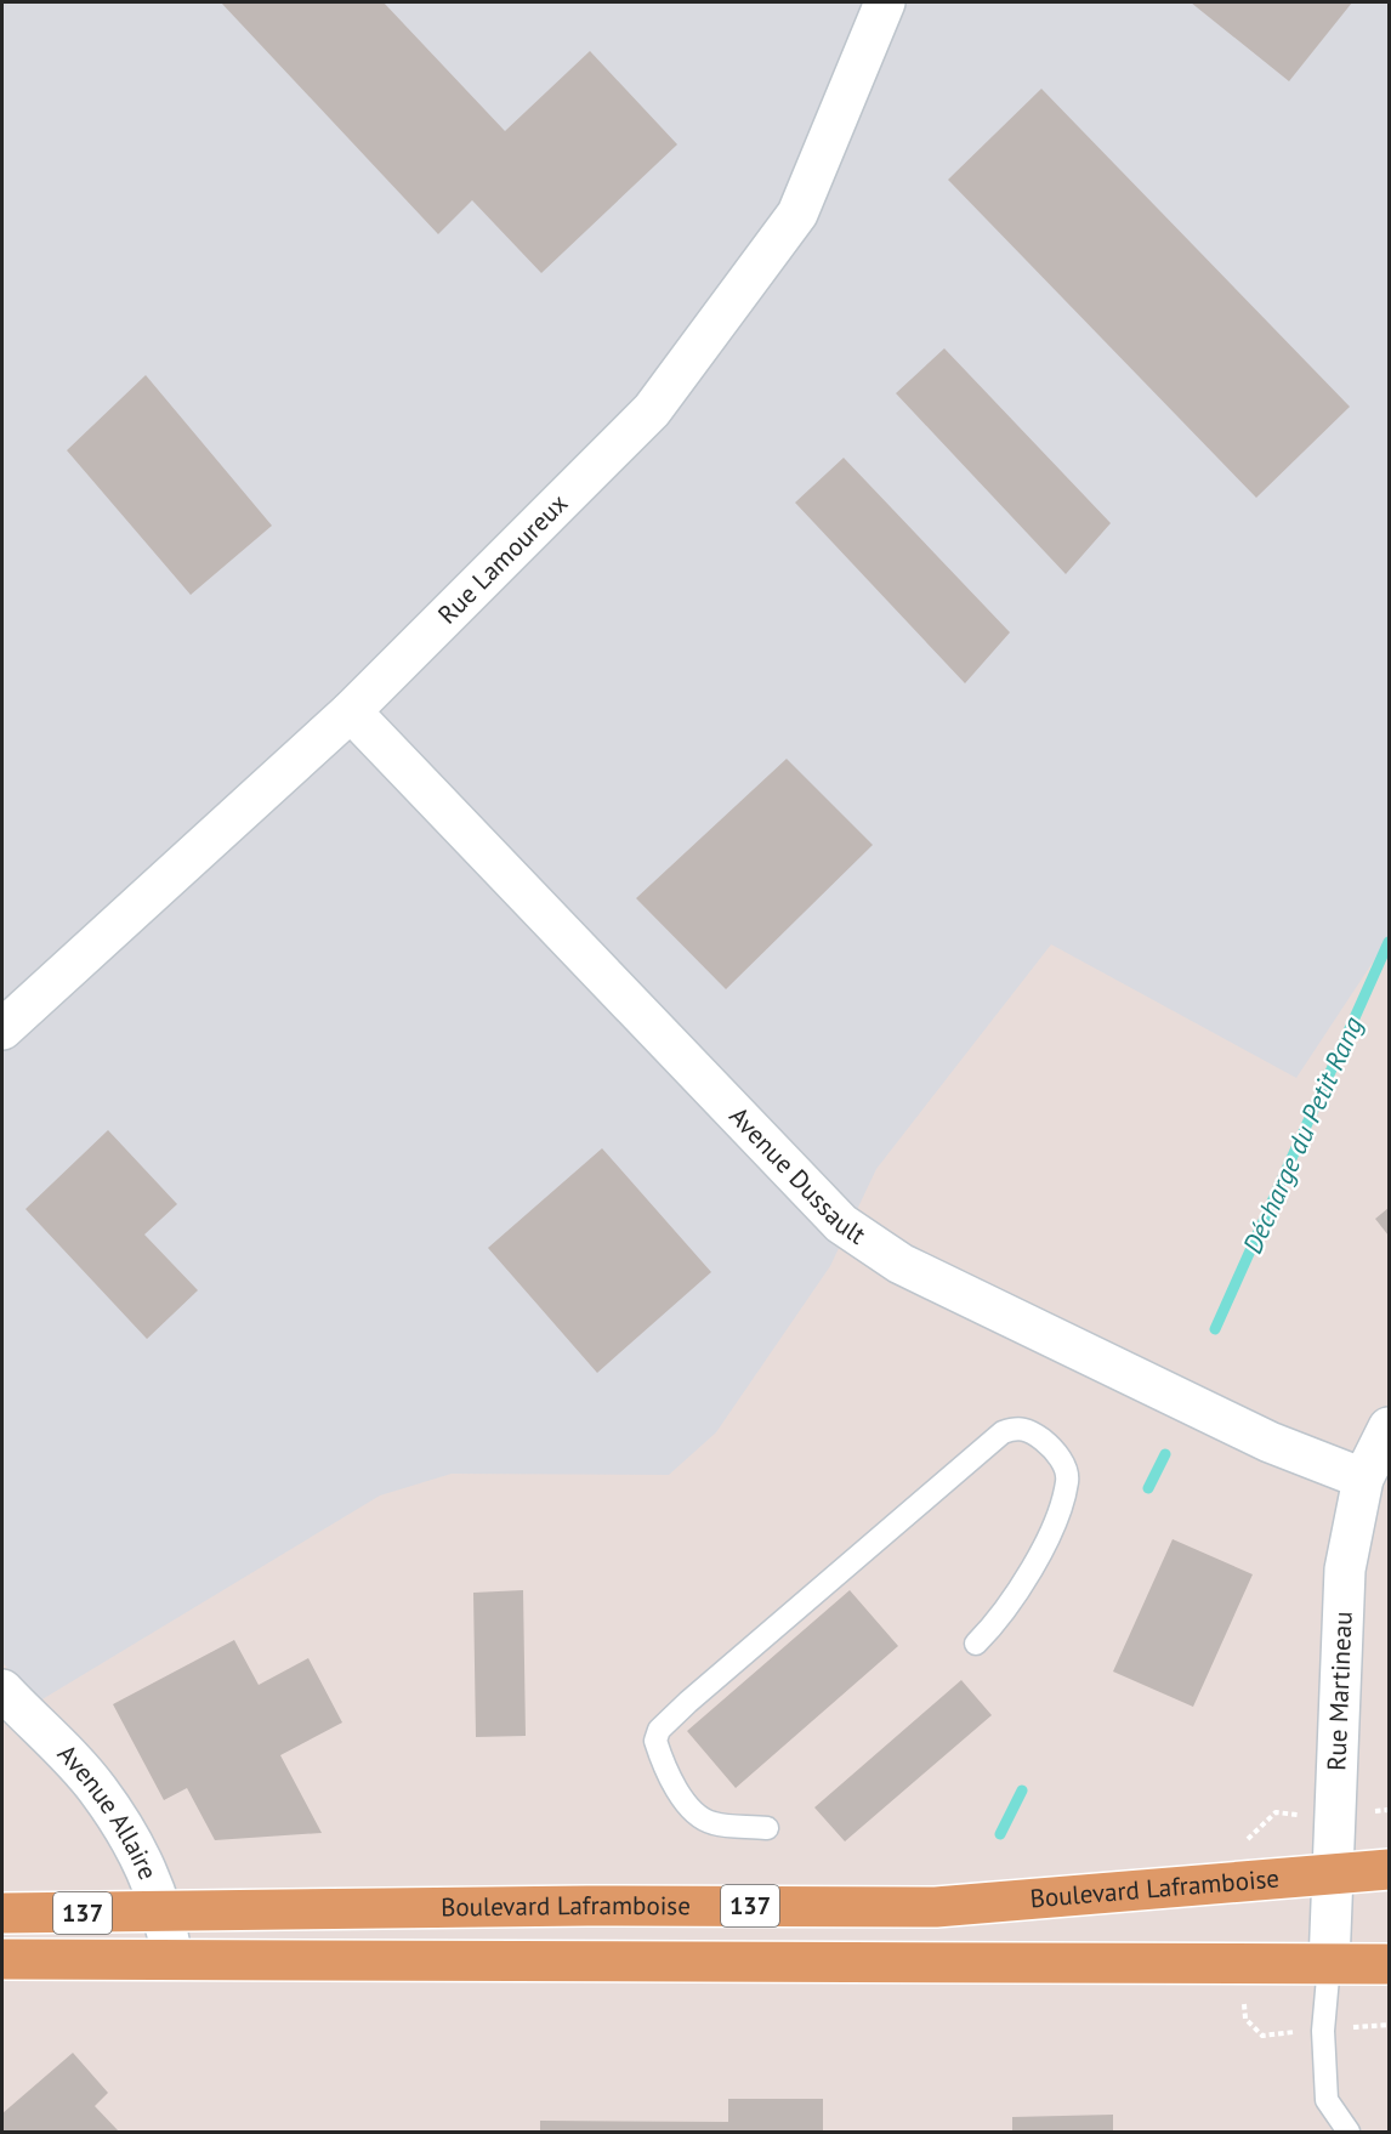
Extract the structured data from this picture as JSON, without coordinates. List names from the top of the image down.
{
  "streets": {
    "main road": ["Boulevard Laframboise", "137"],
    "street": [
      "Rue Lamoureux",
      "Avenue Dussault",
      "Rue Martineau",
      "Avenue Allaire"
    ]
  },
  "crossings": [
    ["Rue Lamoureux", "Avenue Dussault"],
    ["Avenue Dussault", "Rue Martineau"],
    ["Rue Martineau", "Boulevard Laframboise"],
    ["Avenue Allaire", "Boulevard Laframboise"]
  ],
  "water": ["Décharge du Petit Rang"]
}
